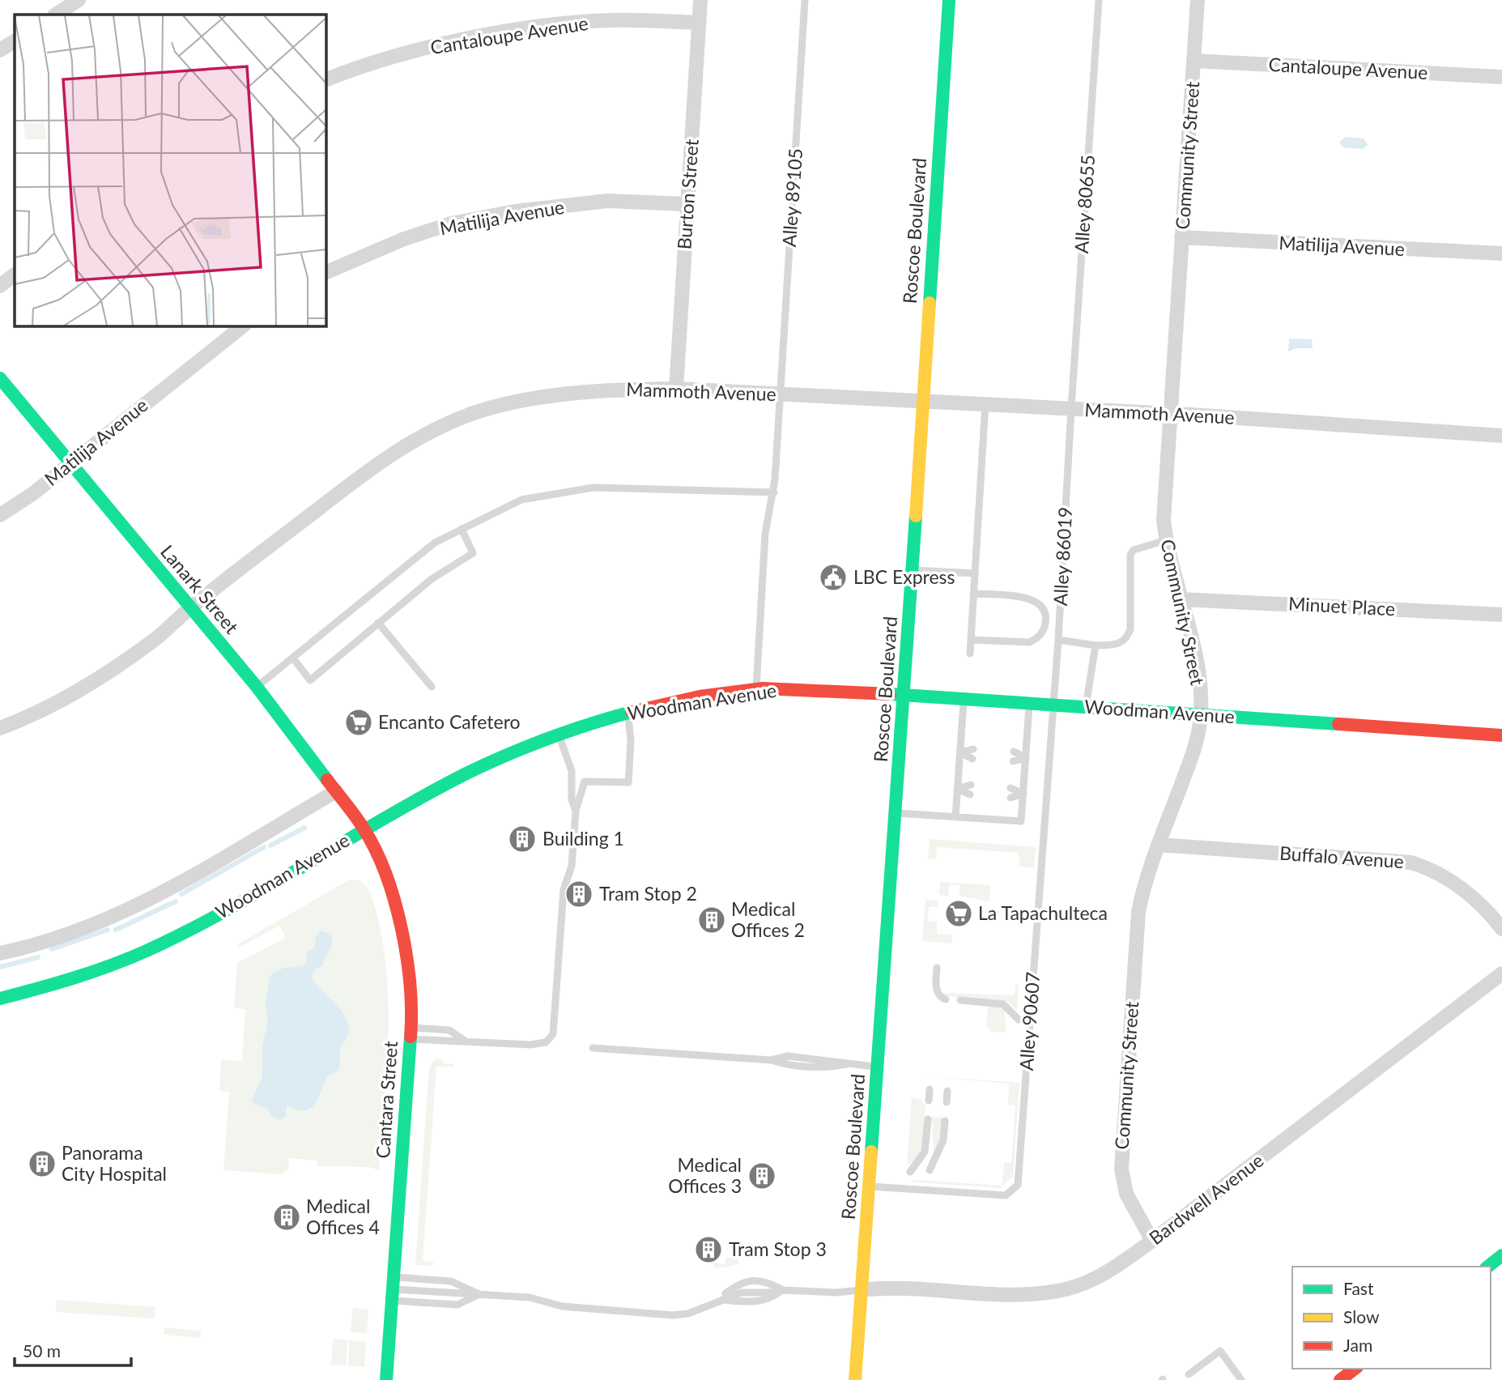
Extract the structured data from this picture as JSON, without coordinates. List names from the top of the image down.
{
  "streets": {
    "main road": [
      "Roscoe Boulevard",
      "Lanark Street",
      "Woodman Avenue",
      "Cantara Street"
    ],
    "street": [
      "Cantaloupe Avenue",
      "Community Street",
      "Burton Street",
      "Matilija Avenue",
      "Mammoth Avenue",
      "Minuet Place",
      "Buffalo Avenue",
      "Bardwell Avenue"
    ],
    "lane": [
      "Alley 89105",
      "Alley 80655",
      "Alley 86019",
      "Alley 90607"
    ]
  },
  "crossings": [
    ["Cantaloupe Avenue", "Community Street"],
    ["Cantaloupe Avenue", "Burton Street"],
    ["Community Street", "Matilija Avenue"],
    ["Community Street", "Mammoth Avenue"],
    ["Community Street", "Minuet Place"],
    ["Community Street", "Woodman Avenue"],
    ["Community Street", "Buffalo Avenue"],
    ["Community Street", "Bardwell Avenue"],
    ["Burton Street", "Matilija Avenue"],
    ["Burton Street", "Mammoth Avenue"],
    ["Alley 89105", "Mammoth Avenue"],
    ["Alley 89105", "Woodman Avenue"],
    ["Alley 80655", "Mammoth Avenue"],
    ["Alley 80655", "Alley 86019"],
    ["Matilija Avenue", "Lanark Street"],
    ["Roscoe Boulevard", "Mammoth Avenue"],
    ["Roscoe Boulevard", "Woodman Avenue"],
    ["Roscoe Boulevard", "Alley 90607"],
    ["Roscoe Boulevard", "Bardwell Avenue"],
    ["Mammoth Avenue", "Alley 86019"],
    ["Mammoth Avenue", "Lanark Street"],
    ["Alley 86019", "Woodman Avenue"],
    ["Alley 86019", "Alley 90607"],
    ["Lanark Street", "Woodman Avenue"],
    ["Lanark Street", "Cantara Street"],
    ["Woodman Avenue", "Alley 90607"],
    ["Woodman Avenue", "Cantara Street"]
  ],
  "places": {
    "public building": ["LBC Express"],
    "supermarket": ["Encanto Cafetero", "La Tapachulteca"],
    "building": [
      "Building 1",
      "Tram Stop 2",
      "Medical Offices 2",
      "Panorama City Hospital",
      "Medical Offices 3",
      "Medical Offices 4",
      "Tram Stop 3"
    ]
  },
  "legend": ["Fast", "Slow", "Jam"],
  "scale_bar": "50 m"
}
